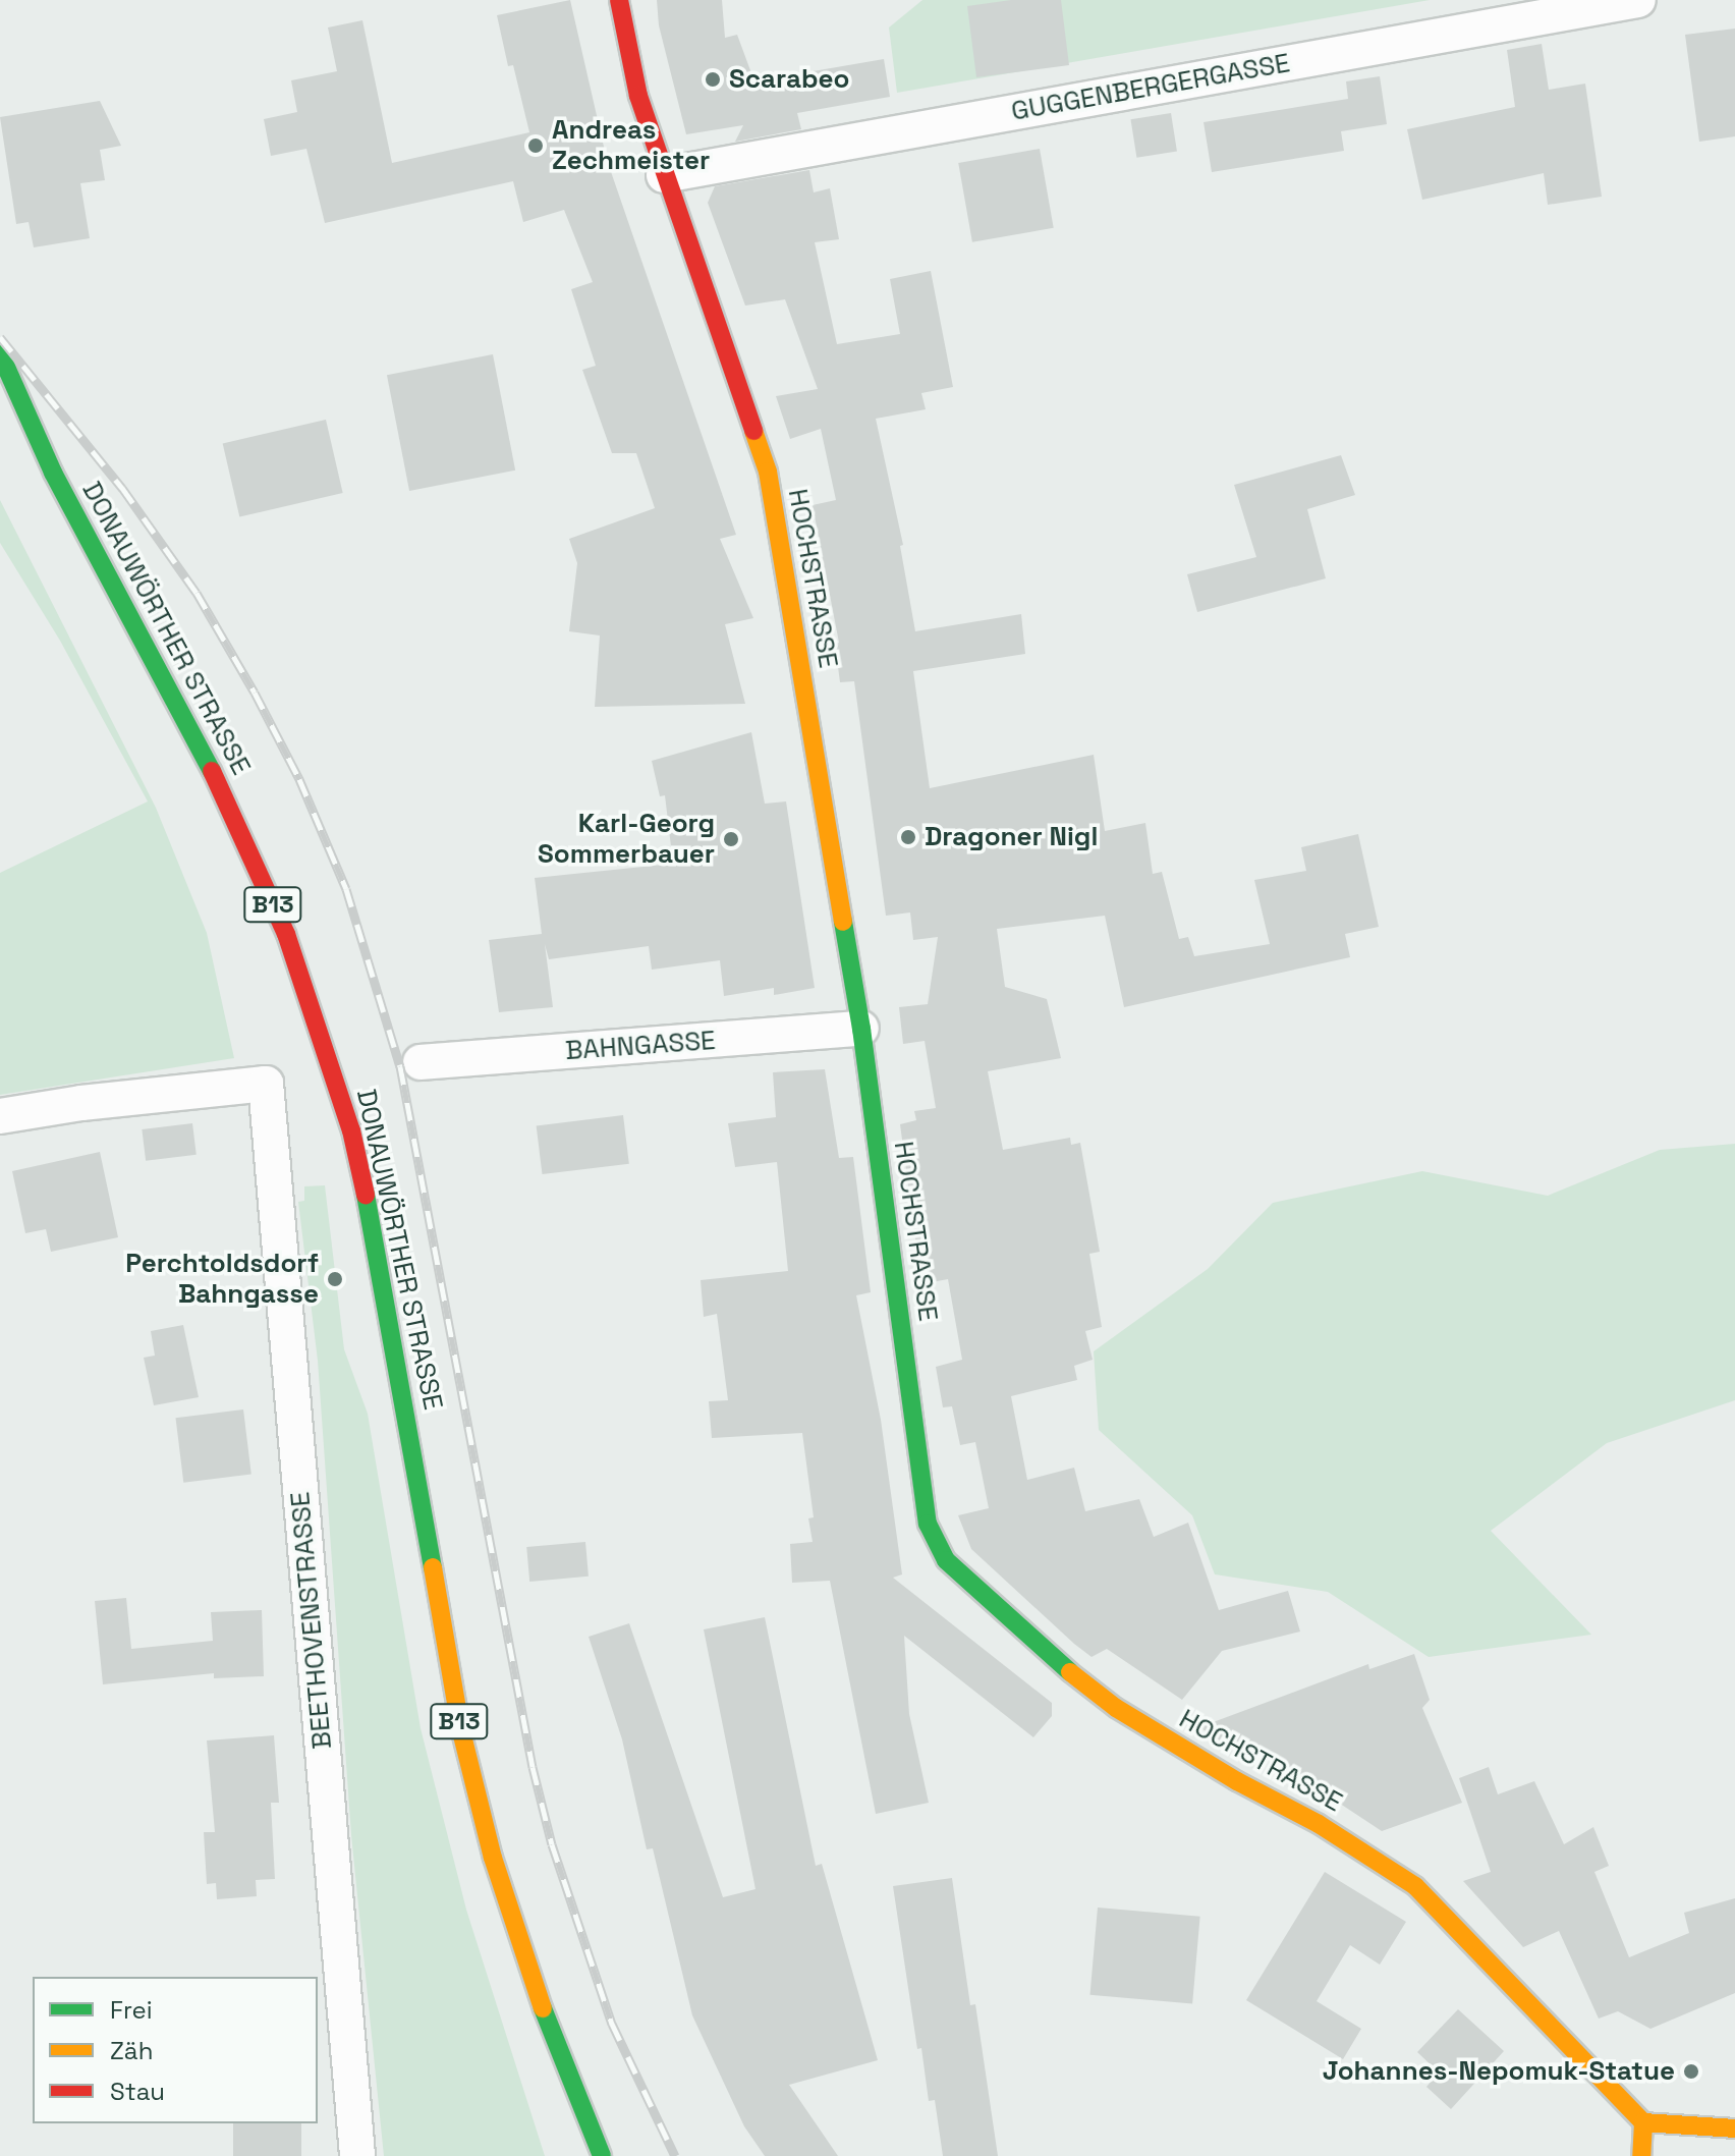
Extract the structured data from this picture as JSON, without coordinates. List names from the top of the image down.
{
  "streets": {
    "main road": ["HOCHSTRASSE", "DONAUWÖRTHER STRASSE", "B13"],
    "street": ["GUGGENBERGERGASSE", "BAHNGASSE", "BEETHOVENSTRASSE"]
  },
  "crossings": [
    ["GUGGENBERGERGASSE", "HOCHSTRASSE"],
    ["HOCHSTRASSE", "BAHNGASSE"]
  ],
  "places": [
    "Scarabeo",
    "Andreas Zechmeister",
    "Dragoner Nigl",
    "Karl-Georg Sommerbauer",
    "Perchtoldsdorf Bahngasse",
    "Johannes-Nepomuk-Statue"
  ],
  "legend": ["Frei", "Zäh", "Stau"]
}
